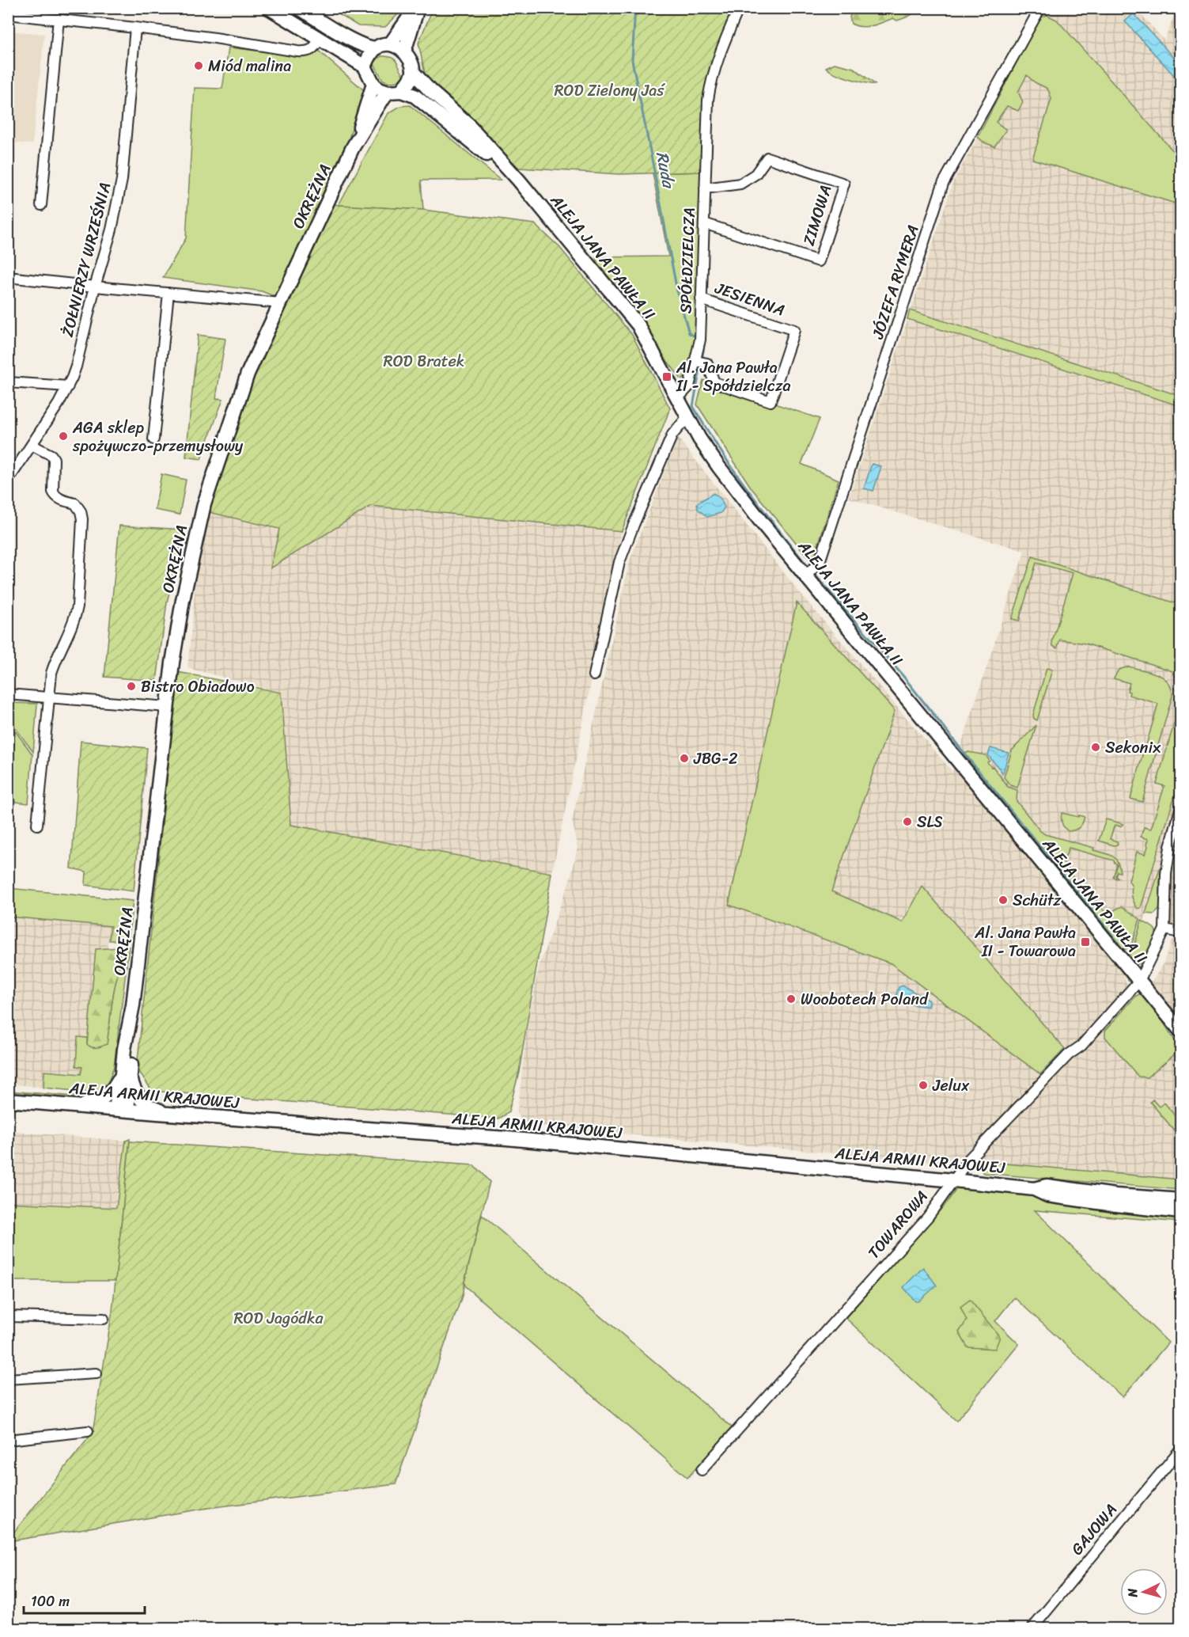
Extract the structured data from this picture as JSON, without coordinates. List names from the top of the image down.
{
  "streets": {
    "street": [
      "OKRĘŻNA",
      "ZIMOWA",
      "ALEJA JANA PAWŁA II",
      "ŻOŁNIERZY WRZEŚNIA",
      "SPÓŁDZIELCZA",
      "JÓZEFA RYMERA",
      "JESIENNA",
      "ALEJA ARMII KRAJOWEJ",
      "TOWAROWA",
      "GAJOWA"
    ]
  },
  "crossings": [
    ["OKRĘŻNA", "ALEJA JANA PAWŁA II"],
    ["OKRĘŻNA", "ALEJA ARMII KRAJOWEJ"],
    ["ZIMOWA", "SPÓŁDZIELCZA"],
    ["ALEJA JANA PAWŁA II", "SPÓŁDZIELCZA"],
    ["ALEJA JANA PAWŁA II", "JÓZEFA RYMERA"],
    ["ALEJA JANA PAWŁA II", "TOWAROWA"],
    ["SPÓŁDZIELCZA", "JESIENNA"],
    ["ALEJA ARMII KRAJOWEJ", "TOWAROWA"]
  ],
  "water": ["Ruda"],
  "parks": ["ROD Zielony Jaś", "ROD Bratek", "ROD Jagódka"],
  "places": {
    "other": [
      "Miód malina",
      "AGA sklep spożywczo-przemysłowy",
      "Bistro Obiadowo",
      "Sekonix",
      "JBG-2",
      "SLS",
      "Schütz",
      "Woobotech Poland",
      "Jelux"
    ],
    "transit": ["Al. Jana Pawła II - Spółdzielcza", "Al. Jana Pawła II - Towarowa"]
  },
  "scale_bar": "100 m",
  "north": "left"
}
